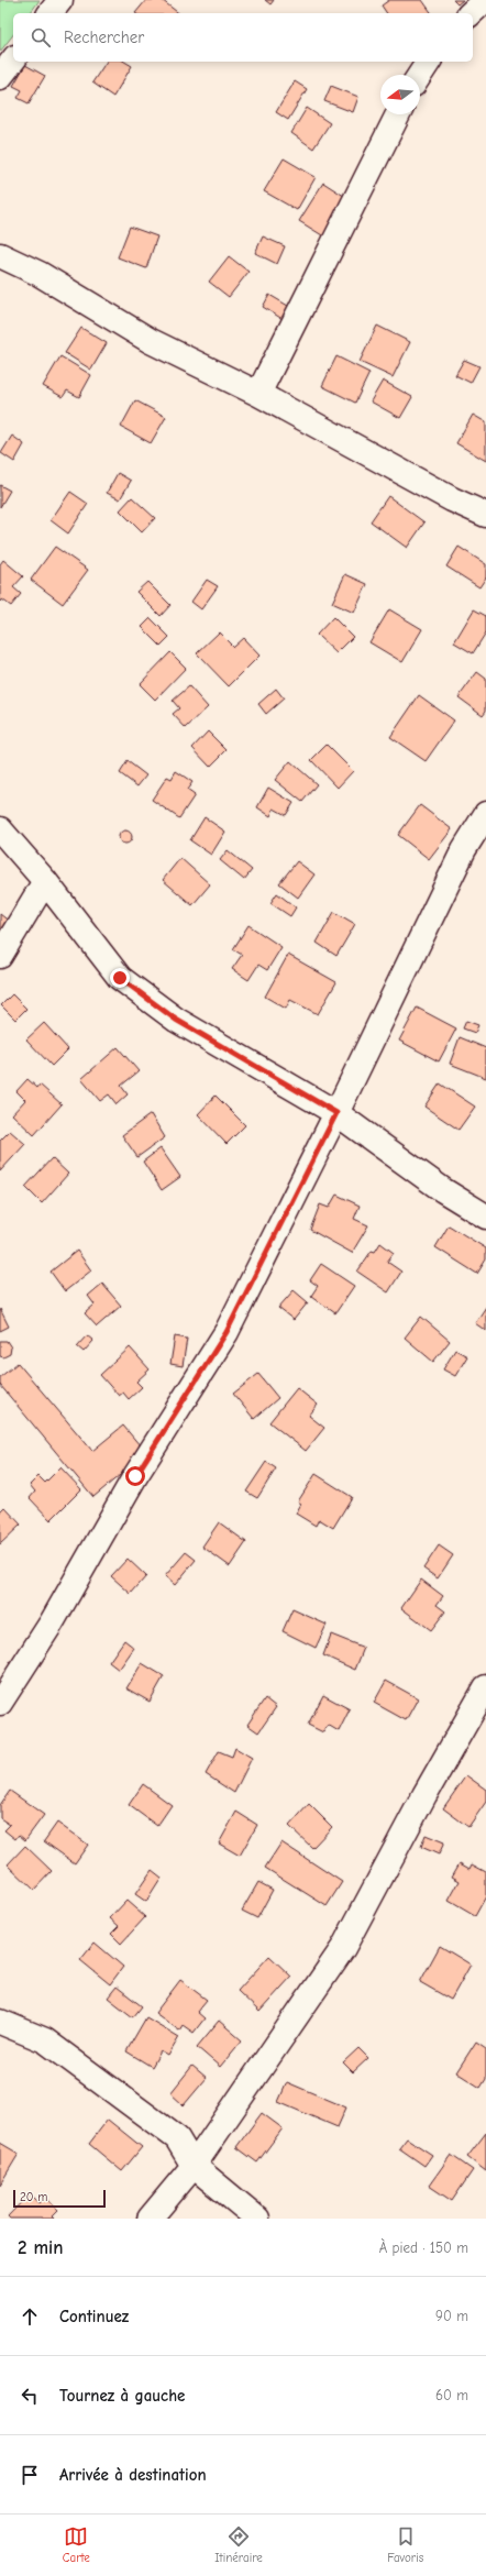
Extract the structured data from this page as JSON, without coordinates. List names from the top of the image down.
{
  "scale_bar": "20 m",
  "north": "left",
  "page": {
    "search": "Rechercher",
    "scale": "20 m",
    "heading": ["2 min", "À pied · 150 m"],
    "list": [
      ["Continuez", "90 m"],
      ["Tournez à gauche", "60 m"],
      "Arrivée à destination"
    ],
    "nav": ["Carte", "Itinéraire", "Favoris"]
  }
}
